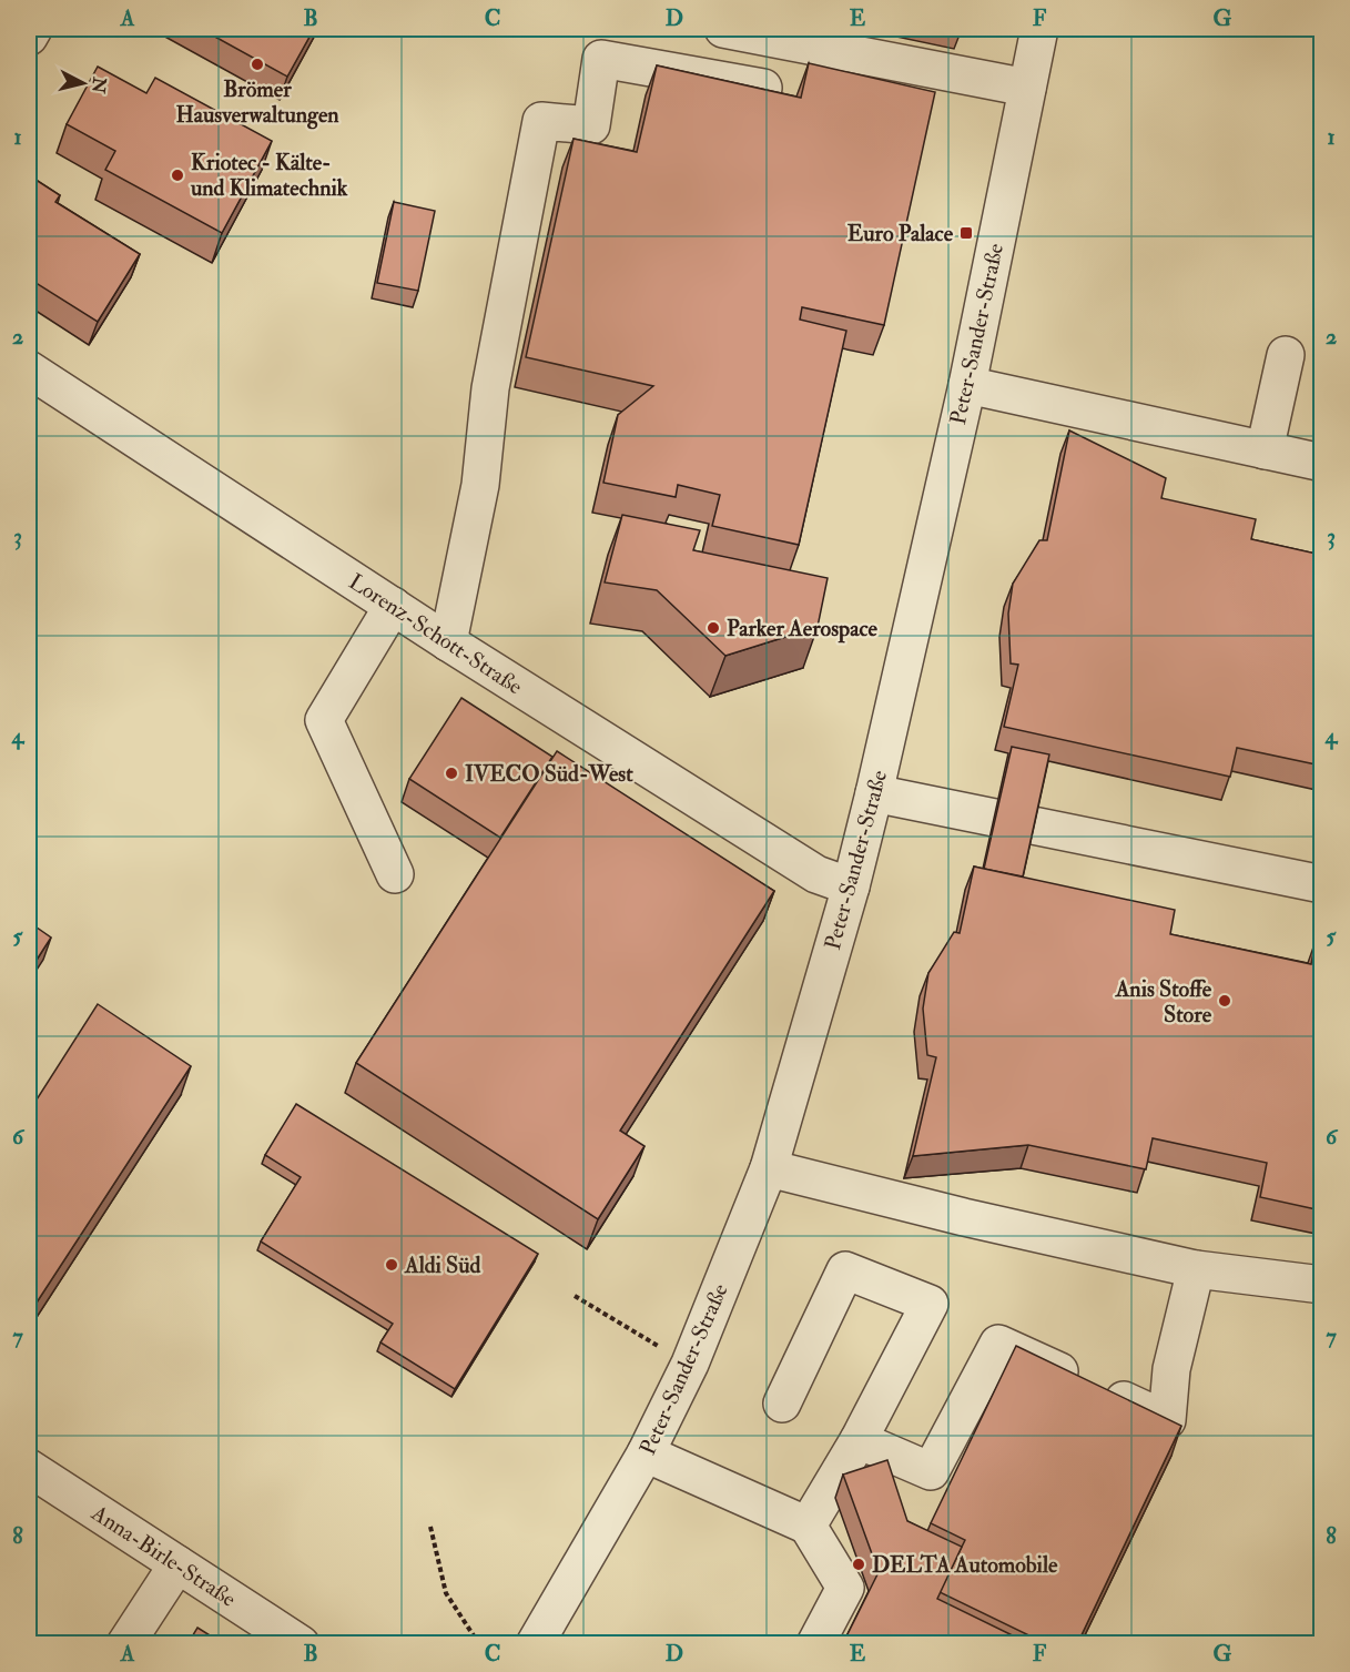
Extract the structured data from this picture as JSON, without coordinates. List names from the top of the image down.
{
  "streets": {
    "street": ["Peter-Sander-Straße", "Lorenz-Schott-Straße", "Anna-Birle-Straße"]
  },
  "crossings": [
    ["Peter-Sander-Straße", "Lorenz-Schott-Straße"]
  ],
  "places": {
    "other": [
      "Brömer Hausverwaltungen",
      "Kriotec - Kälte- und Klimatechnik",
      "Parker Aerospace",
      "IVECO Süd-West",
      "Anis Stoffe Store",
      "Aldi Süd",
      "DELTA Automobile"
    ],
    "transit": ["Euro Palace"]
  },
  "north": "right",
  "grid": {
    "columns": [
      "A",
      "B",
      "C",
      "D",
      "E",
      "F",
      "G"
    ],
    "rows": [
      "1",
      "2",
      "3",
      "4",
      "5",
      "6",
      "7",
      "8"
    ]
  }
}
